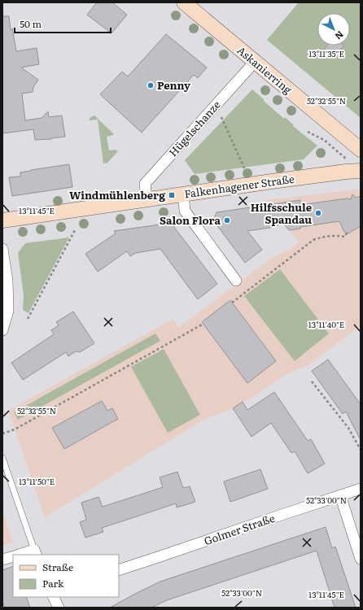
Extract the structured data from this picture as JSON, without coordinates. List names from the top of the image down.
{
  "streets": {
    "street": [
      "Askanierring",
      "Hügelschanze",
      "Falkenhagener Straße",
      "Golmer Straße"
    ]
  },
  "crossings": [
    ["Askanierring", "Hügelschanze"],
    ["Hügelschanze", "Falkenhagener Straße"]
  ],
  "places": {
    "other": ["Penny", "Hilfsschule Spandau", "Salon Flora"],
    "transit": ["Windmühlenberg"]
  },
  "legend": ["Straße", "Park"],
  "scale_bar": "50 m",
  "north": "bottom right",
  "coordinates": [
    "13°11'35\"E",
    "52°32'55\"N",
    "13°11'45\"E",
    "13°11'40\"E",
    "13°11'50\"E",
    "52°33'00\"N"
  ]
}
